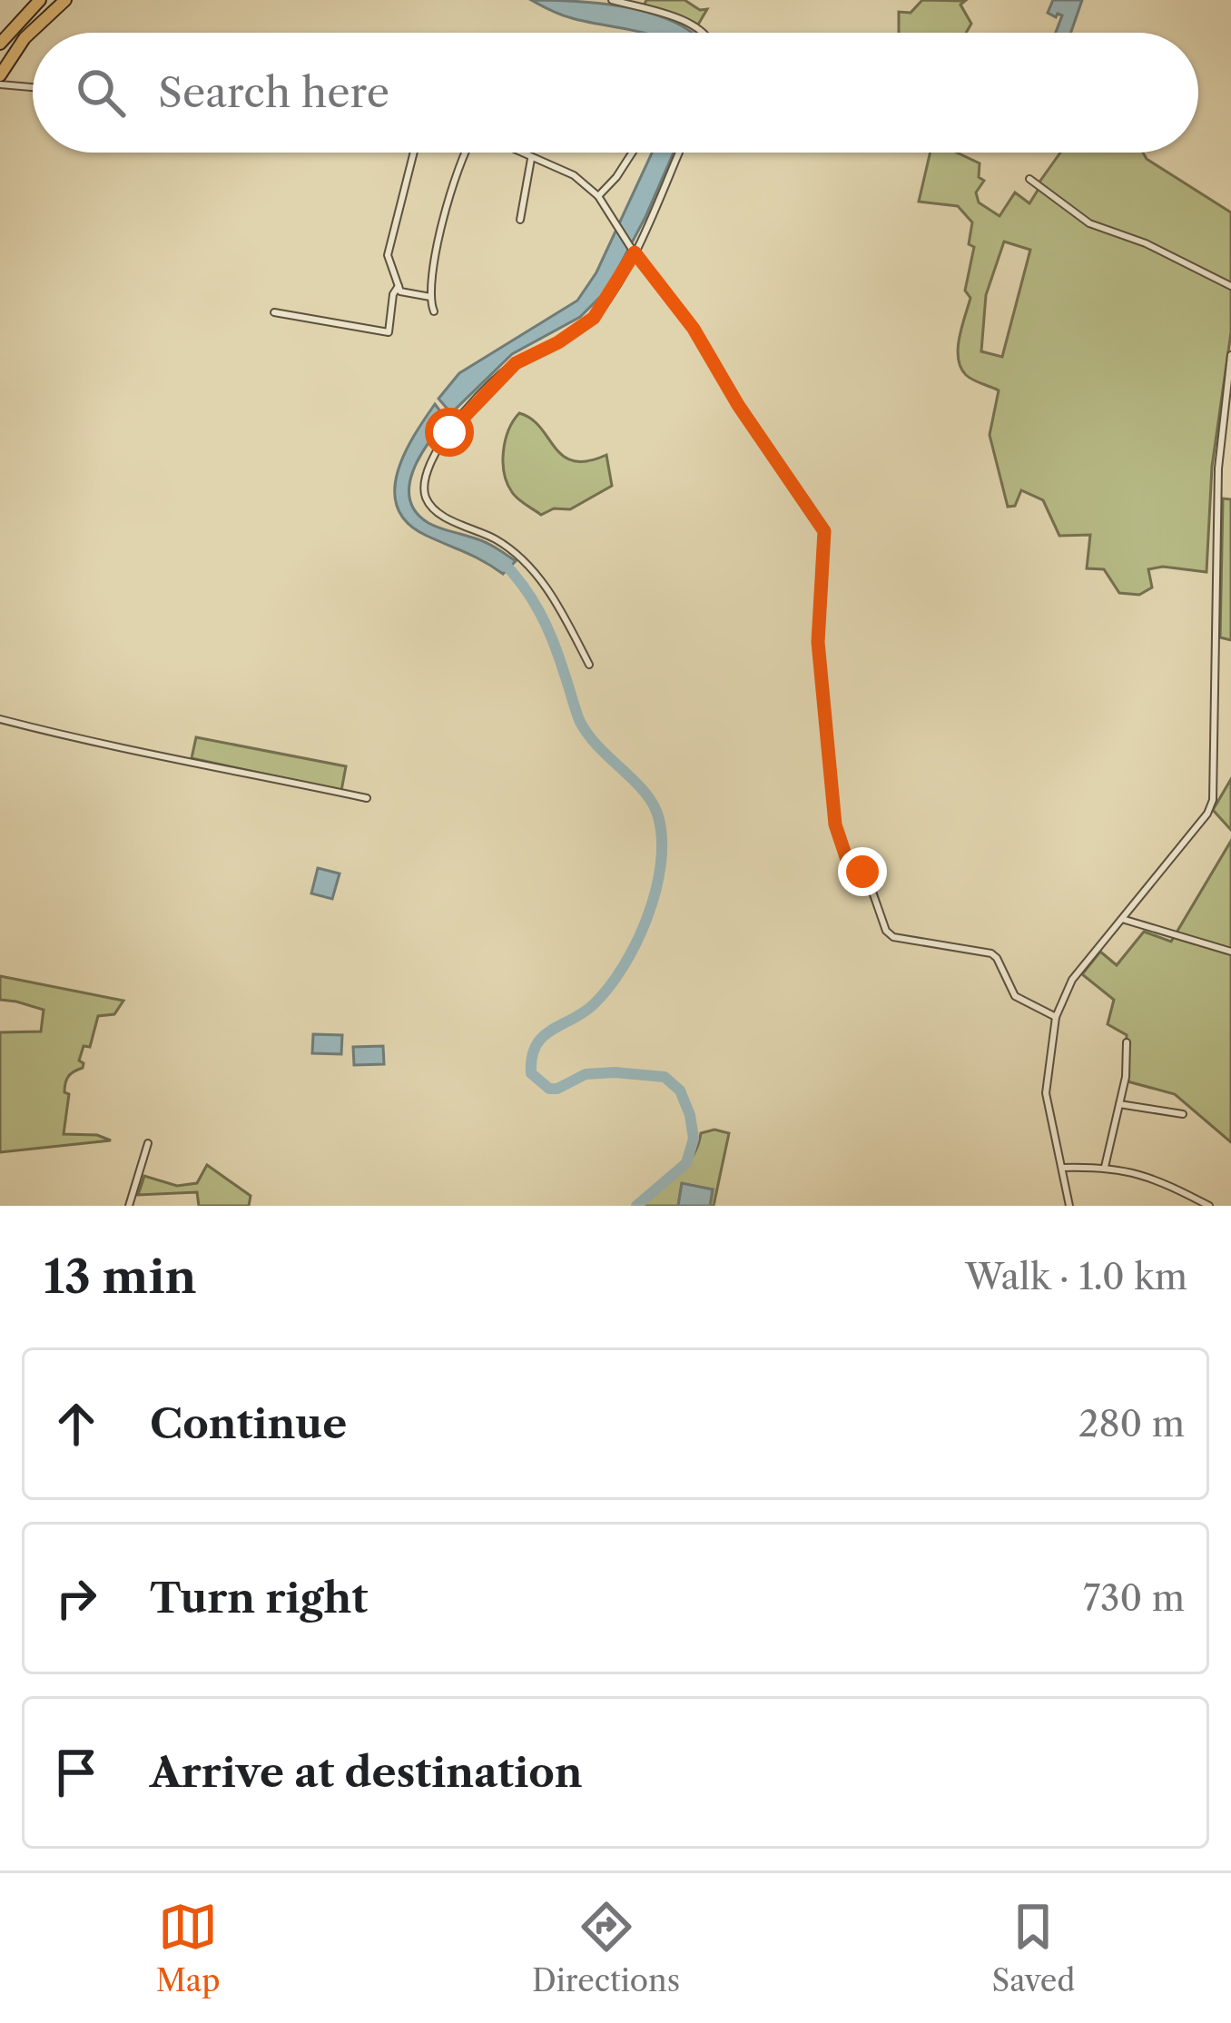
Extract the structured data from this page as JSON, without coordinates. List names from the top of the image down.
{
  "page": {
    "search": "Search here",
    "heading": ["13 min", "Walk · 1.0 km"],
    "list": [
      ["Continue", "280 m"],
      ["Turn right", "730 m"],
      "Arrive at destination"
    ],
    "nav": ["Map", "Directions", "Saved"]
  }
}
